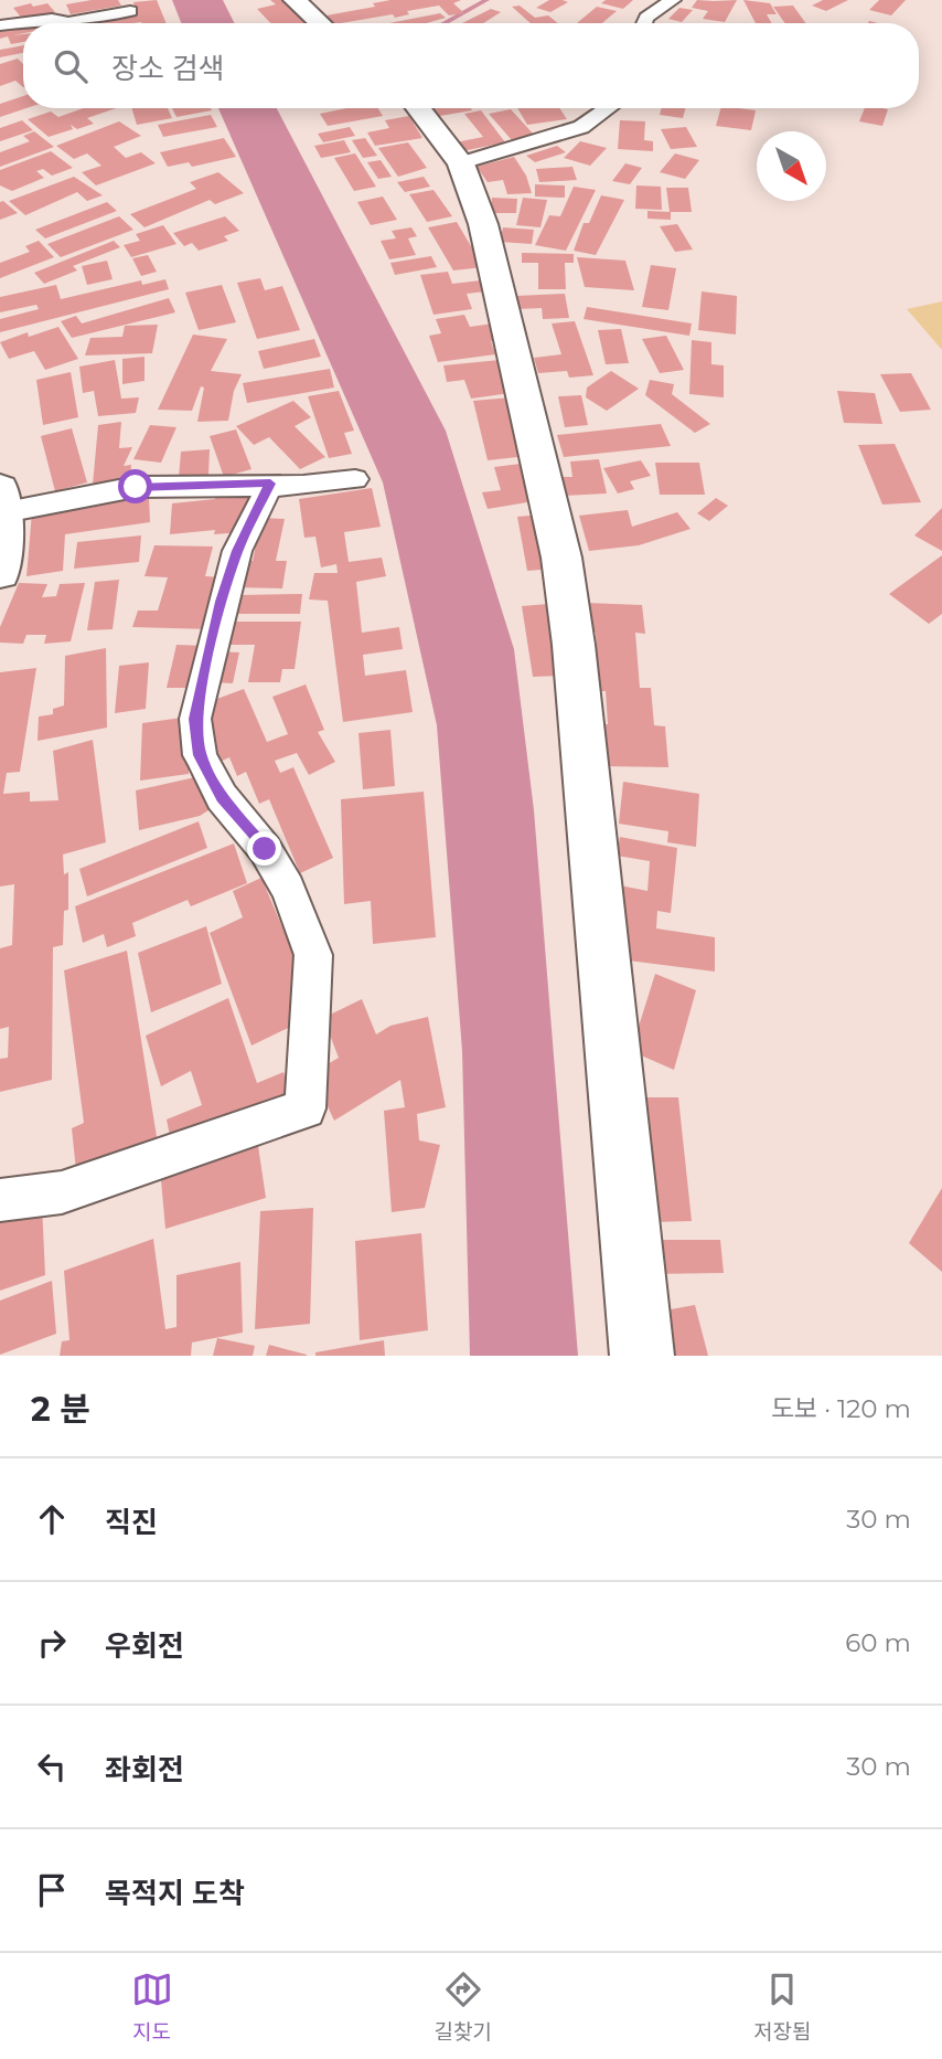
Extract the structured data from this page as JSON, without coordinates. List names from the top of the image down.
{
  "north": "bottom right",
  "page": {
    "search": "장소 검색",
    "heading": ["2 분", "도보 · 120 m"],
    "list": [
      ["직진", "30 m"],
      ["우회전", "60 m"],
      ["좌회전", "30 m"],
      "목적지 도착"
    ],
    "nav": ["지도", "길찾기", "저장됨"]
  }
}
